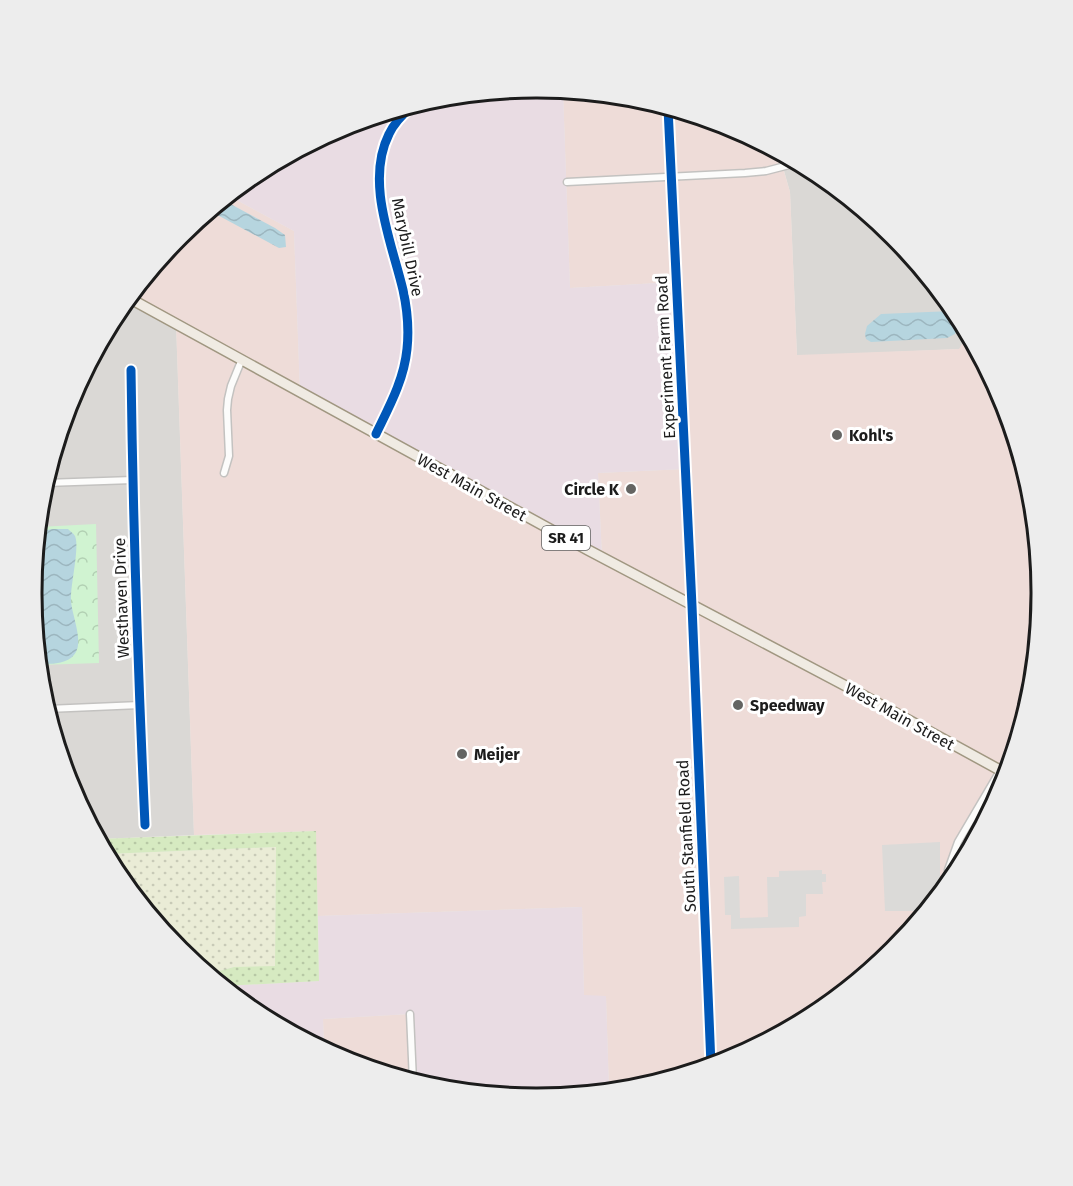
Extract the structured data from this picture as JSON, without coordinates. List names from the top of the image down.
{
  "streets": {
    "main road": ["West Main Street", "SR 41"],
    "street": [
      "Marybill Drive",
      "Experiment Farm Road",
      "Westhaven Drive",
      "South Stanfield Road"
    ]
  },
  "crossings": [
    ["Marybill Drive", "West Main Street"],
    ["Experiment Farm Road", "West Main Street"],
    ["Experiment Farm Road", "South Stanfield Road"],
    ["West Main Street", "South Stanfield Road"]
  ],
  "places": [
    "Kohl's",
    "Circle K",
    "Speedway",
    "Meijer"
  ]
}
